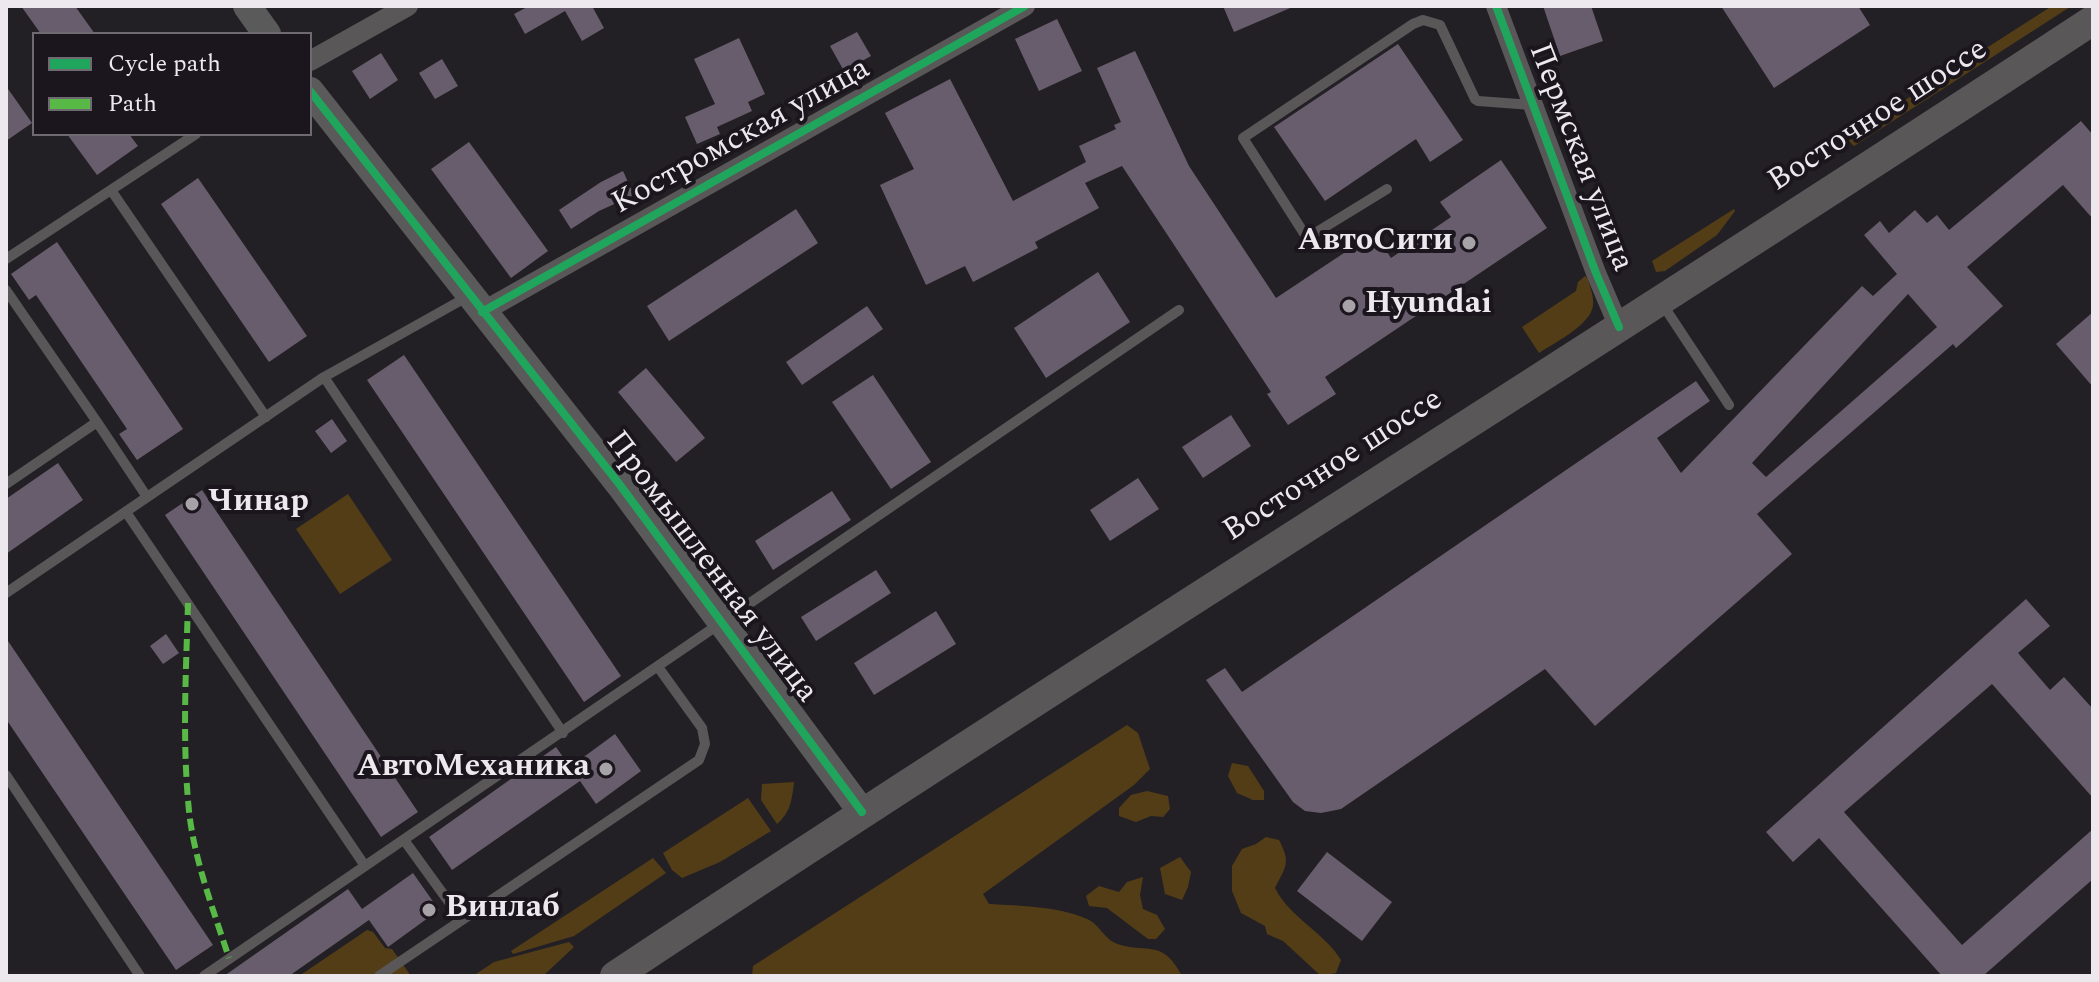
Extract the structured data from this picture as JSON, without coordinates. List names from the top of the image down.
{
  "streets": {
    "main road": ["Восточное шоссе"],
    "street": ["Костромская улица", "Пермская улица", "Промышленная улица"]
  },
  "crossings": [
    ["Восточное шоссе", "Пермская улица"],
    ["Восточное шоссе", "Промышленная улица"],
    ["Костромская улица", "Промышленная улица"]
  ],
  "places": [
    "АвтоСити",
    "Hyundai",
    "Чинар",
    "АвтоМеханика",
    "Винлаб"
  ],
  "legend": ["Cycle path", "Path"]
}
